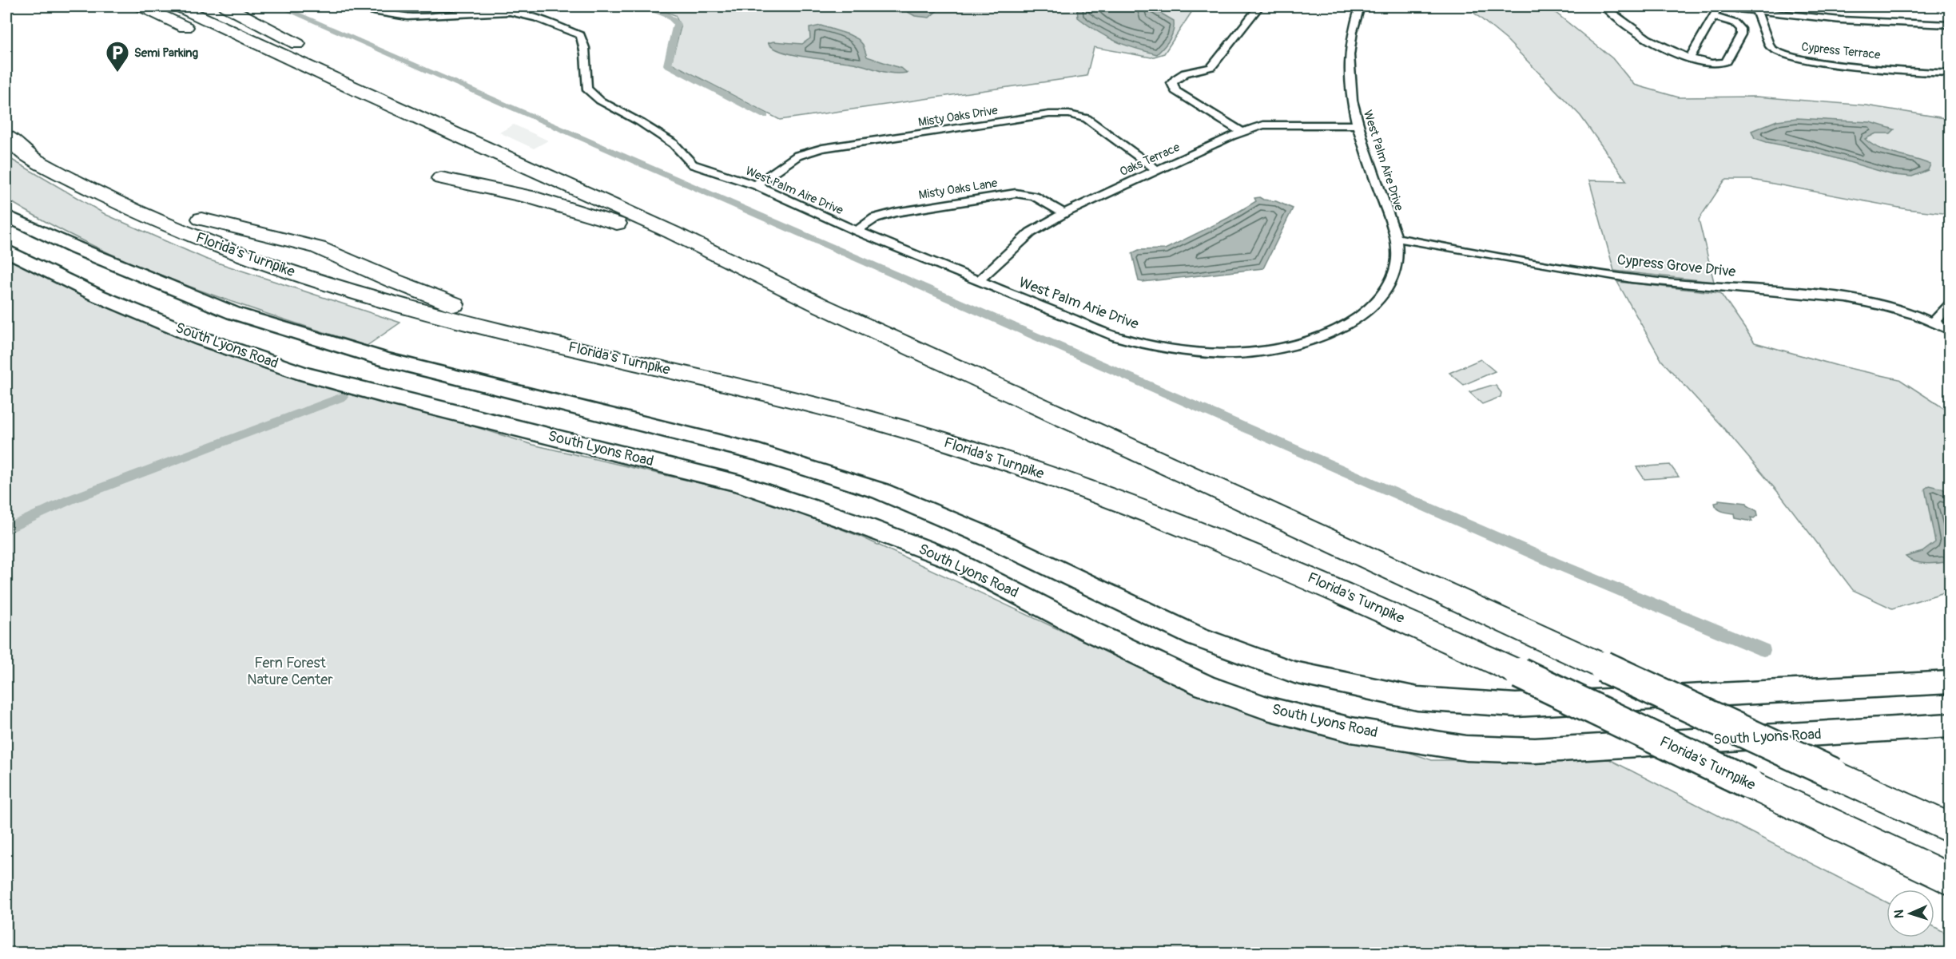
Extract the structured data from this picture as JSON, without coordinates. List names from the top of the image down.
{
  "streets": {
    "highway": ["Florida's Turnpike"],
    "main road": ["South Lyons Road"],
    "street": [
      "Cypress Terrace",
      "Misty Oaks Drive",
      "Oaks Terrace",
      "West Palm Aire Drive",
      "Misty Oaks Lane",
      "Cypress Grove Drive",
      "West Palm Arie Drive"
    ]
  },
  "crossings": [
    ["Misty Oaks Drive", "Oaks Terrace"],
    ["Misty Oaks Drive", "West Palm Aire Drive"],
    ["Oaks Terrace", "West Palm Aire Drive"],
    ["Oaks Terrace", "Misty Oaks Lane"],
    ["Oaks Terrace", "West Palm Arie Drive"],
    ["West Palm Aire Drive", "Misty Oaks Lane"],
    ["West Palm Aire Drive", "Cypress Grove Drive"],
    ["West Palm Aire Drive", "West Palm Arie Drive"],
    ["Cypress Grove Drive", "West Palm Arie Drive"]
  ],
  "parks": ["Fern Forest Nature Center"],
  "places": {
    "parking": ["Semi Parking"]
  },
  "north": "left"
}
